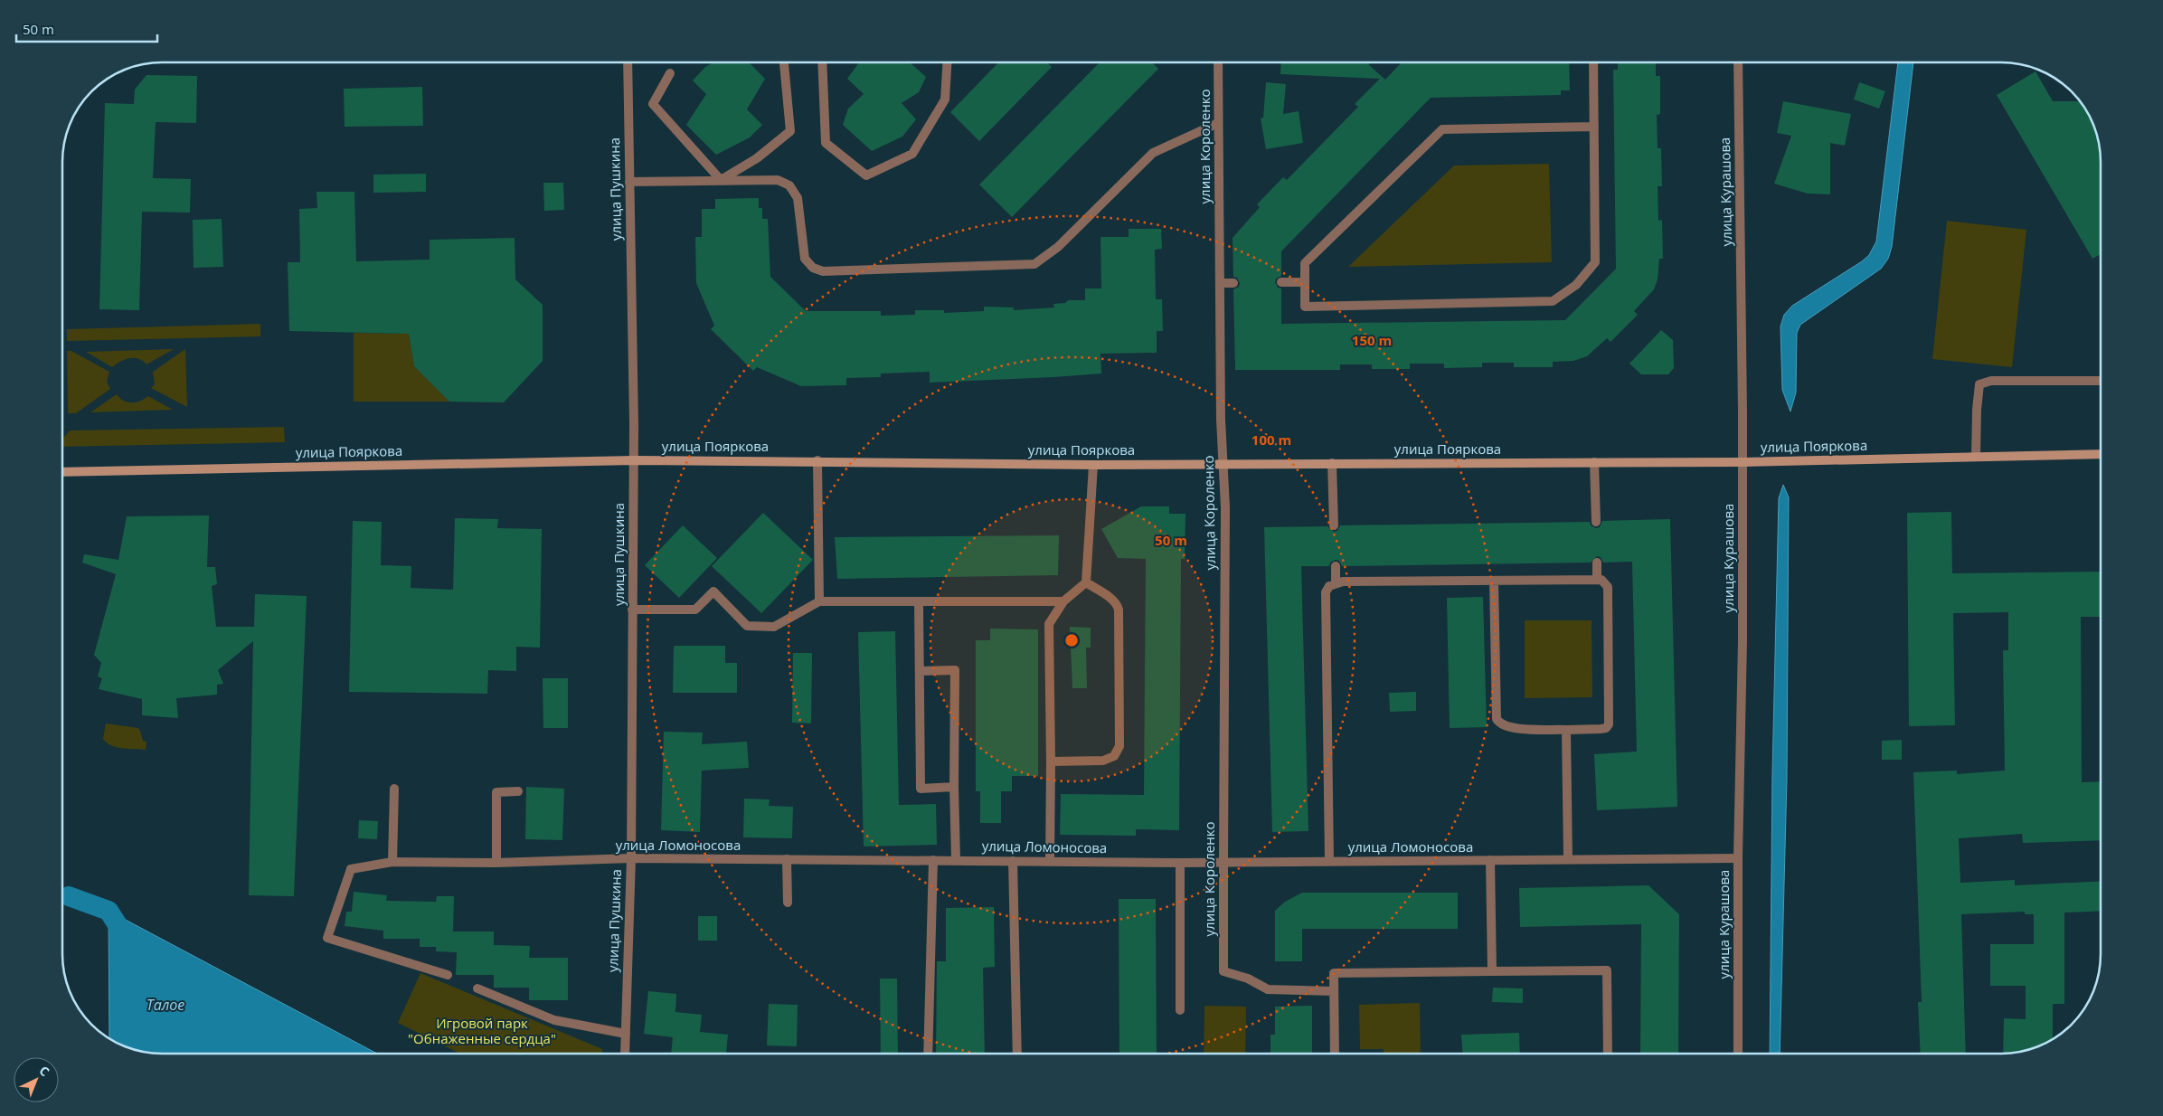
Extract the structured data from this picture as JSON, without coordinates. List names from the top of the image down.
{
  "streets": {
    "main road": ["улица Пояркова"],
    "street": [
      "улица Короленко",
      "улица Пушкина",
      "улица Курашова",
      "улица Ломоносова"
    ]
  },
  "crossings": [
    ["улица Короленко", "улица Пояркова"],
    ["улица Короленко", "улица Ломоносова"],
    ["улица Пушкина", "улица Пояркова"],
    ["улица Пушкина", "улица Ломоносова"],
    ["улица Курашова", "улица Пояркова"],
    ["улица Курашова", "улица Ломоносова"]
  ],
  "water": ["Талое"],
  "parks": ["Игровой парк \"Обнаженные сердца\""],
  "scale_bar": "50 m",
  "north": "top right",
  "rings": ["150 m", "100 m", "50 m"]
}
